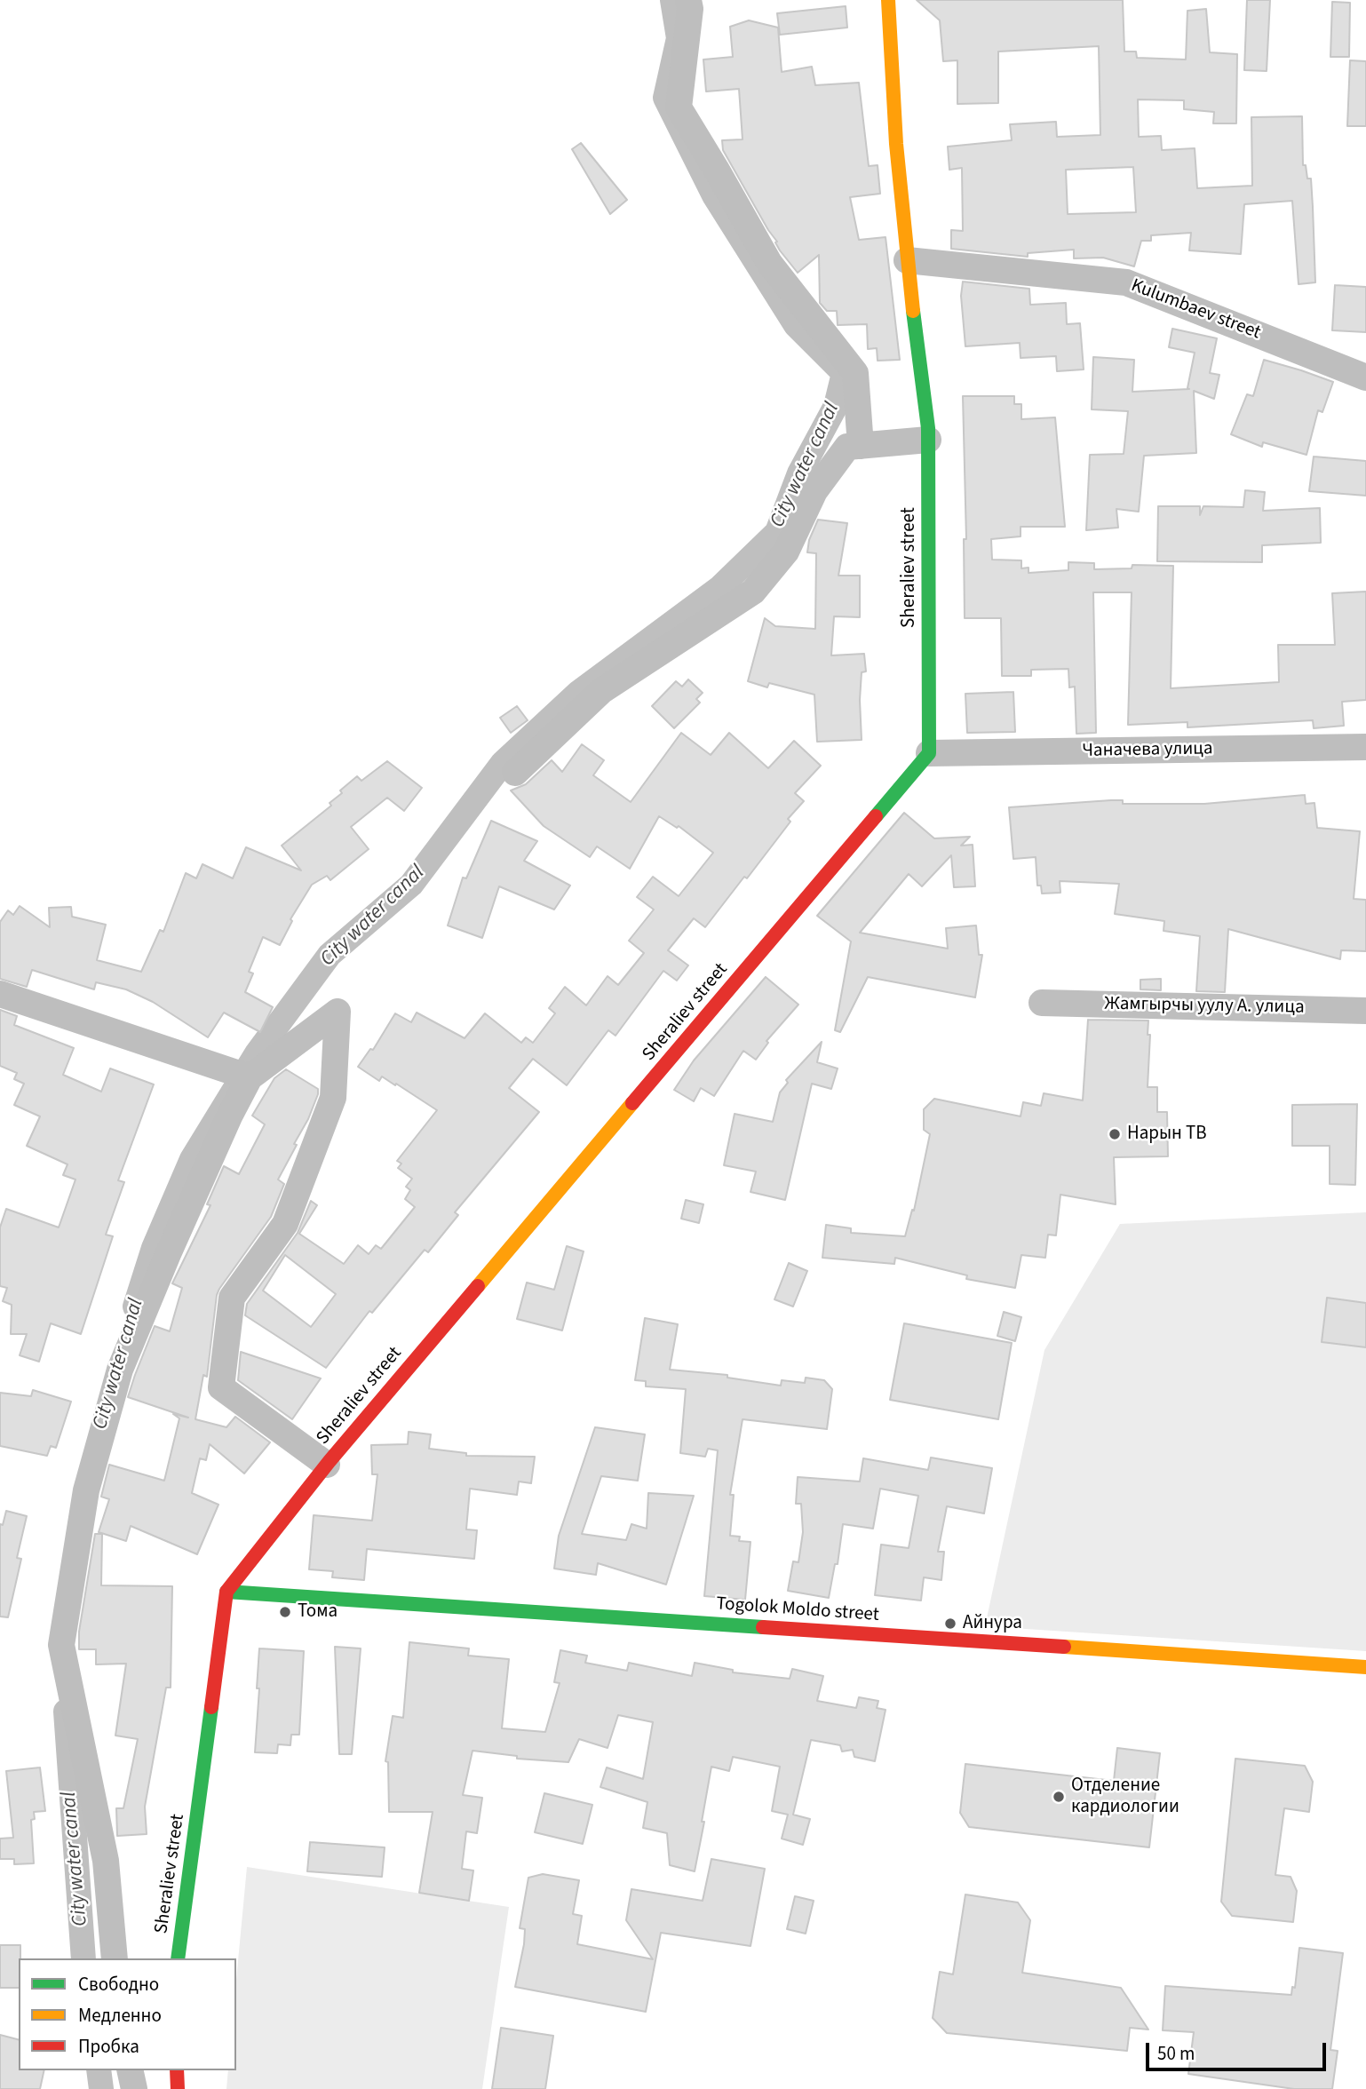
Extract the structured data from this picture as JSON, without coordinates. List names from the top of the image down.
{
  "streets": {
    "street": [
      "Kulumbaev street",
      "Sheraliev street",
      "Чаначева улица",
      "Жамгырчы уулу А. улица",
      "Togolok Moldo street"
    ]
  },
  "crossings": [
    ["Kulumbaev street", "Sheraliev street"],
    ["Sheraliev street", "Чаначева улица"],
    ["Sheraliev street", "Togolok Moldo street"]
  ],
  "water": ["City water canal"],
  "places": [
    "Нарын ТВ",
    "Тома",
    "Айнура",
    "Отделение кардиологии"
  ],
  "legend": ["Свободно", "Медленно", "Пробка"],
  "scale_bar": "50 m"
}
